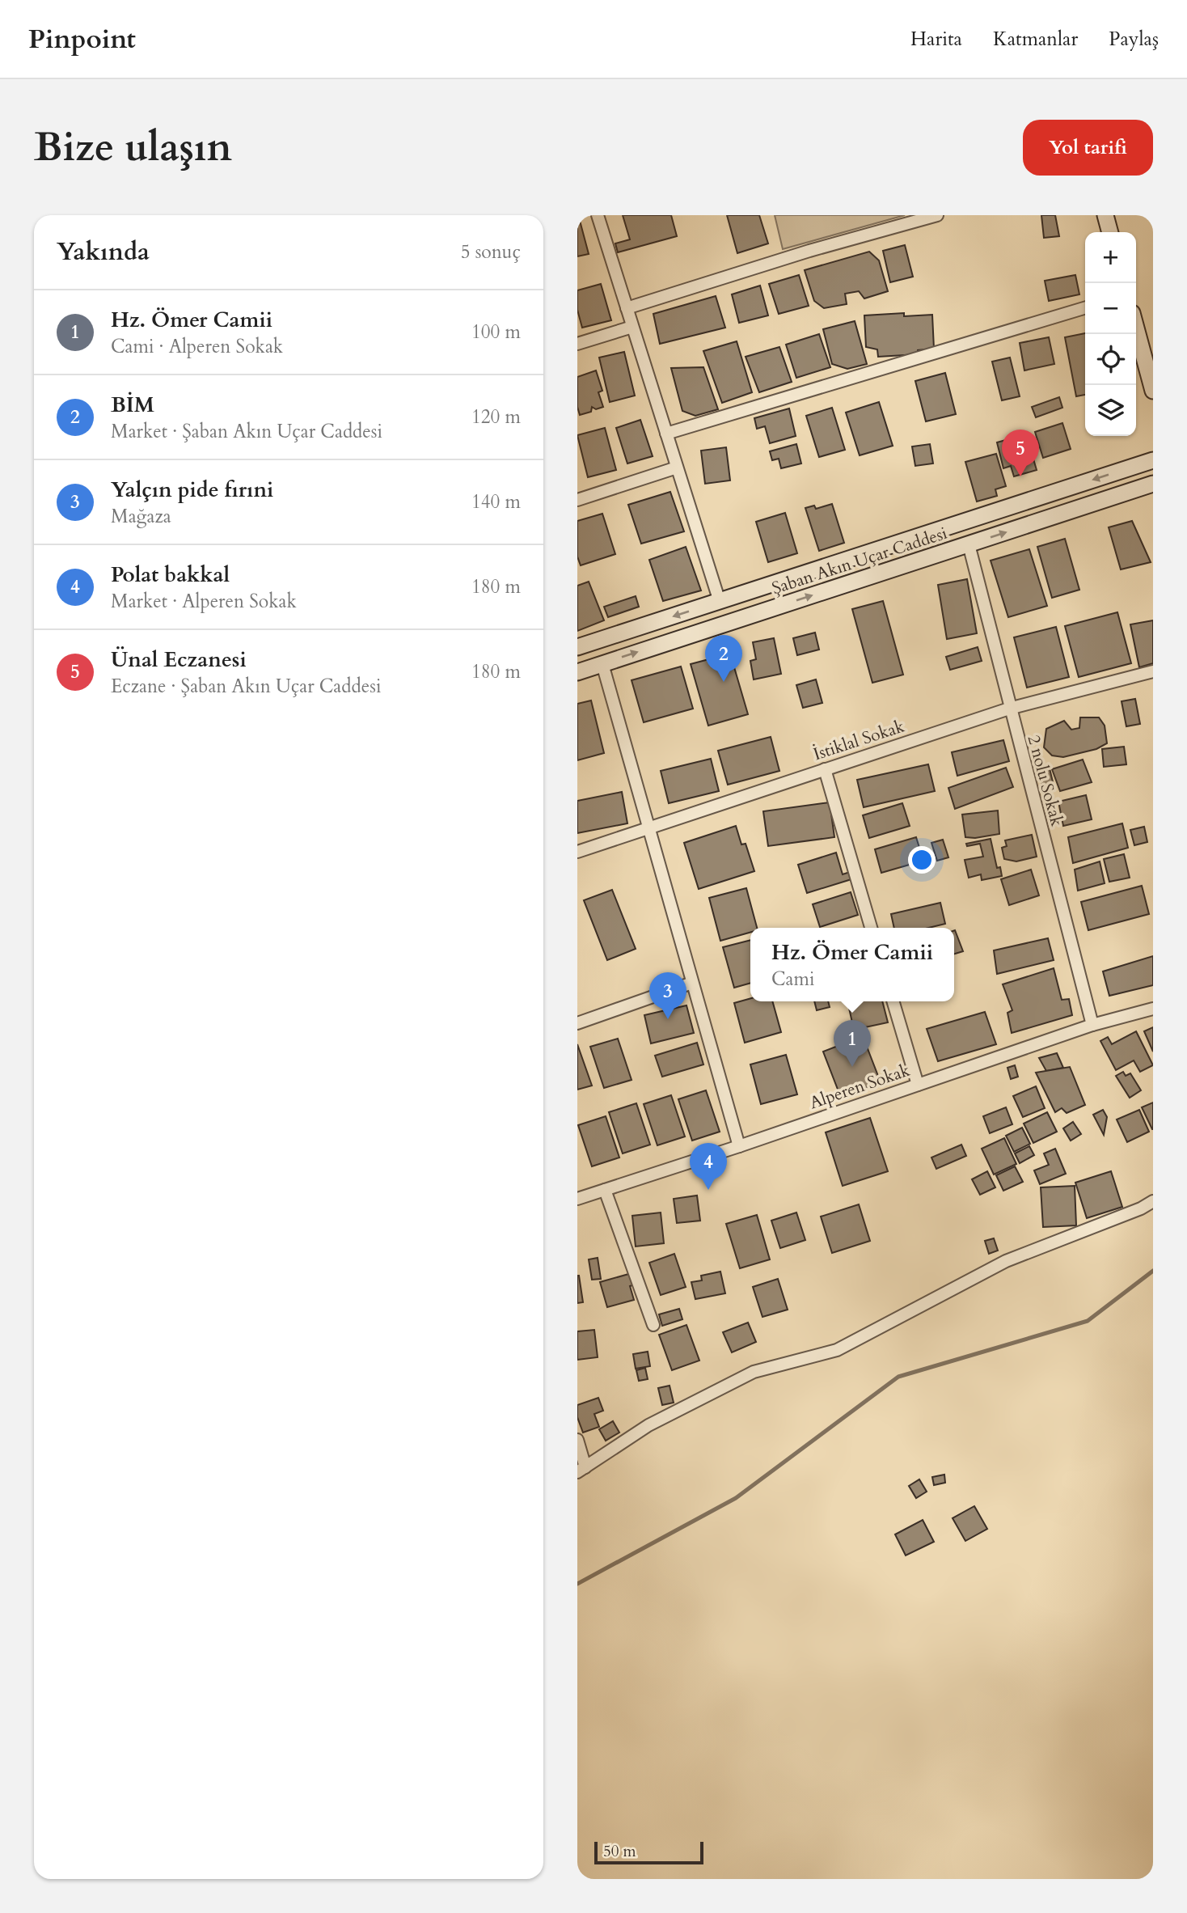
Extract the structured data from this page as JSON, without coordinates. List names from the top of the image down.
{
  "streets": {
    "main road": ["Şaban Akın Uçar Caddesi"],
    "street": ["İstiklal Sokak", "2 nolu Sokak", "Alperen Sokak"]
  },
  "crossings": [
    ["Şaban Akın Uçar Caddesi", "2 nolu Sokak"],
    ["İstiklal Sokak", "2 nolu Sokak"],
    ["2 nolu Sokak", "Alperen Sokak"]
  ],
  "scale_bar": "50 m",
  "page": {
    "header": "Pinpoint",
    "nav": ["Harita", "Katmanlar", "Paylaş"],
    "buttons": "Yol tarifi",
    "title": "Bize ulaşın",
    "heading": ["Yakında", "5 sonuç"],
    "map_buttons": ["+", "−"],
    "list": [
      {
        "mark": "1",
        "name": "Hz. Ömer Camii",
        "note": "Cami · Alperen Sokak",
        "value": "100 m"
      },
      {
        "mark": "2",
        "name": "BİM",
        "note": "Market · Şaban Akın Uçar Caddesi",
        "value": "120 m"
      },
      {
        "mark": "3",
        "name": "Yalçın pide fırıni",
        "note": "Mağaza",
        "value": "140 m"
      },
      {
        "mark": "4",
        "name": "Polat bakkal",
        "note": "Market · Alperen Sokak",
        "value": "180 m"
      },
      {
        "mark": "5",
        "name": "Ünal Eczanesi",
        "note": "Eczane · Şaban Akın Uçar Caddesi",
        "value": "180 m"
      }
    ],
    "pins": [
      "5",
      "2",
      "3",
      "1",
      "4"
    ],
    "popup": ["Hz. Ömer Camii", "Cami"],
    "scale": "50 m"
  }
}
